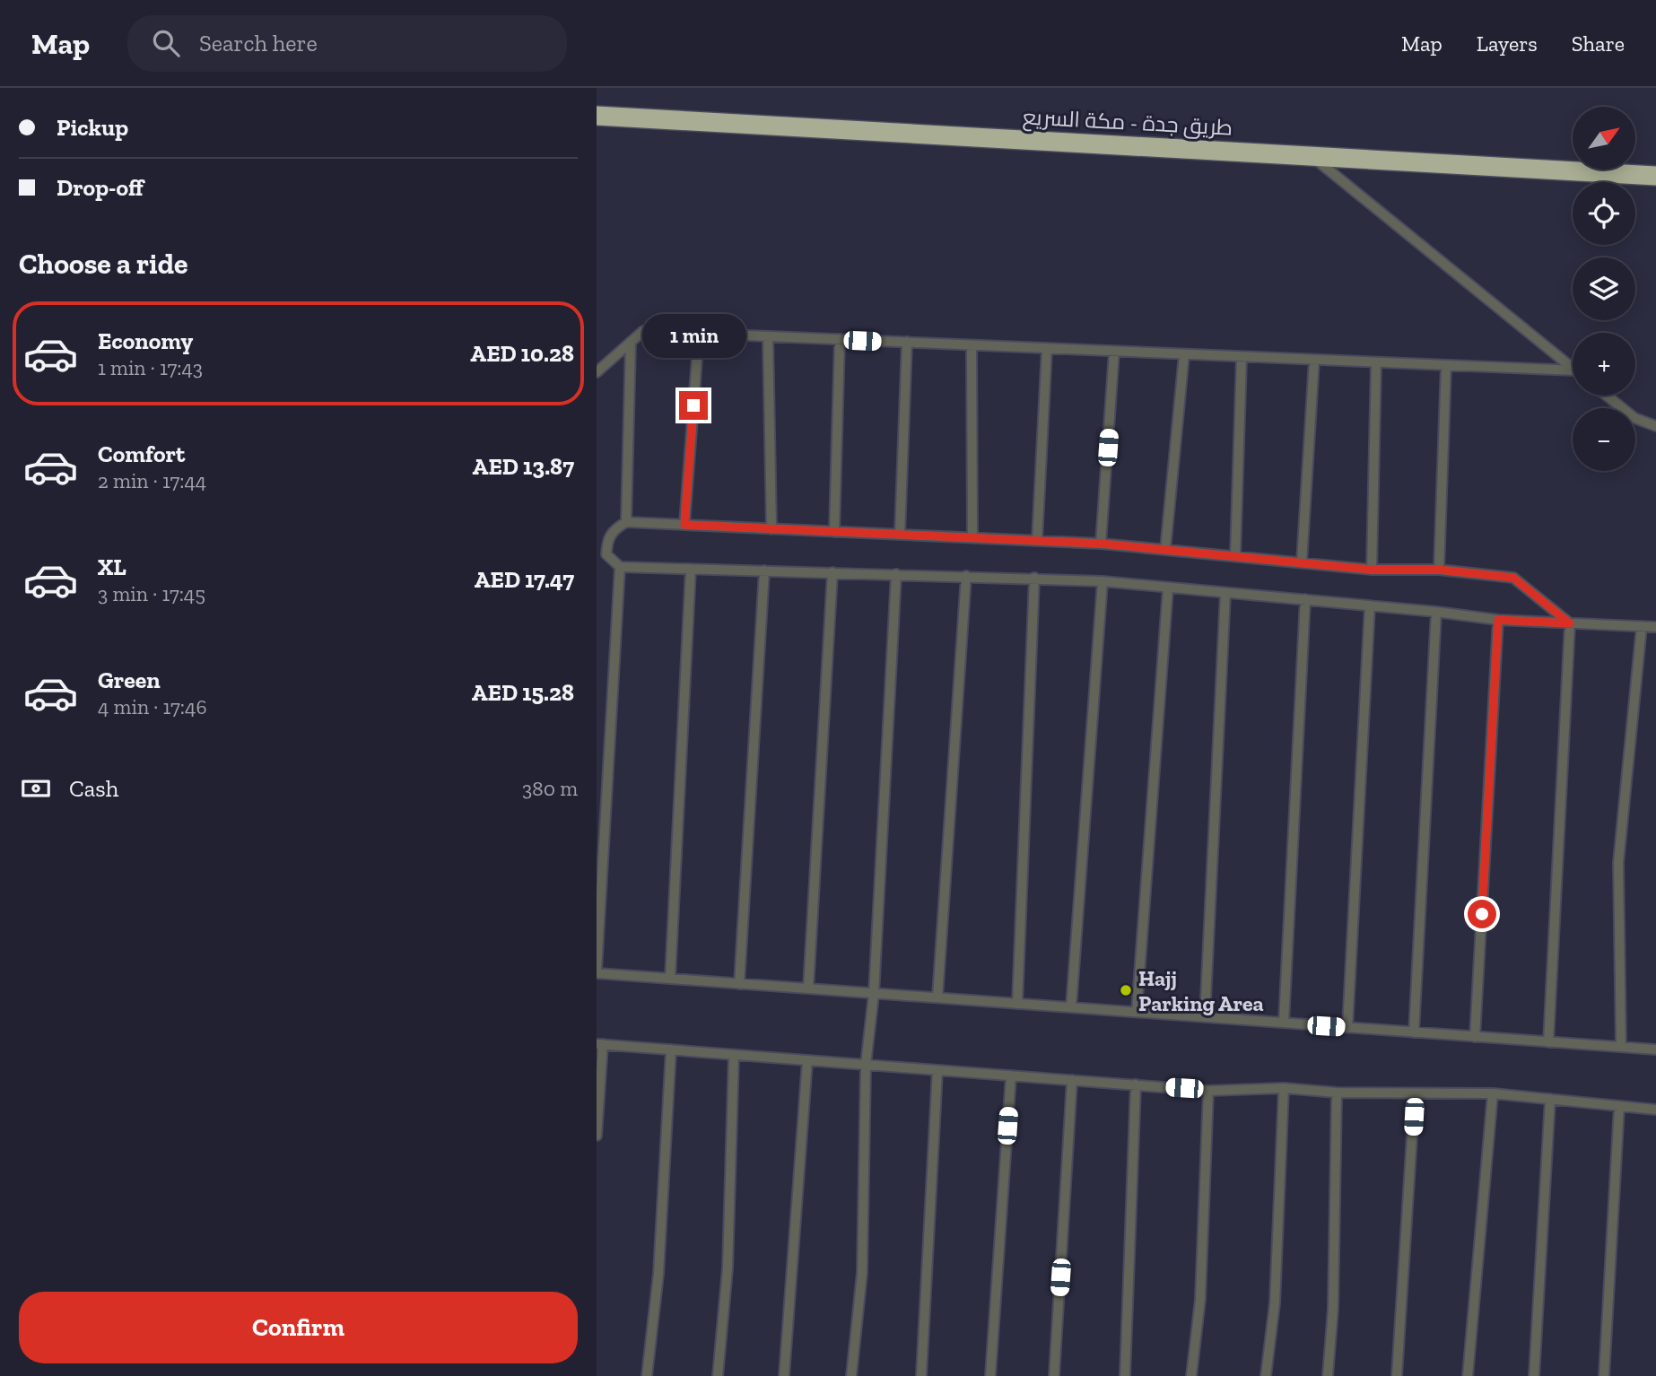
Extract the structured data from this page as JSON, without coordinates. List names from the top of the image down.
{
  "streets": {
    "highway": ["طريق جدة - مكة السريع"]
  },
  "places": ["Hajj Parking Area"],
  "north": "top right",
  "page": {
    "header": "Map",
    "search": "Search here",
    "nav": ["Map", "Layers", "Share"],
    "banner": ["Pickup", "Drop-off"],
    "map_buttons": ["+", "−"],
    "heading": "Choose a ride",
    "list": [
      {
        "name": "Economy",
        "note": "1 min · 17:43",
        "value": "AED 10.28"
      },
      {
        "name": "Comfort",
        "note": "2 min · 17:44",
        "value": "AED 13.87"
      },
      {
        "name": "XL",
        "note": "3 min · 17:45",
        "value": "AED 17.47"
      },
      {
        "name": "Green",
        "note": "4 min · 17:46",
        "value": "AED 15.28"
      }
    ],
    "bubble": "1 min",
    "pay": ["Cash", "380 m"],
    "buttons": "Confirm"
  }
}
